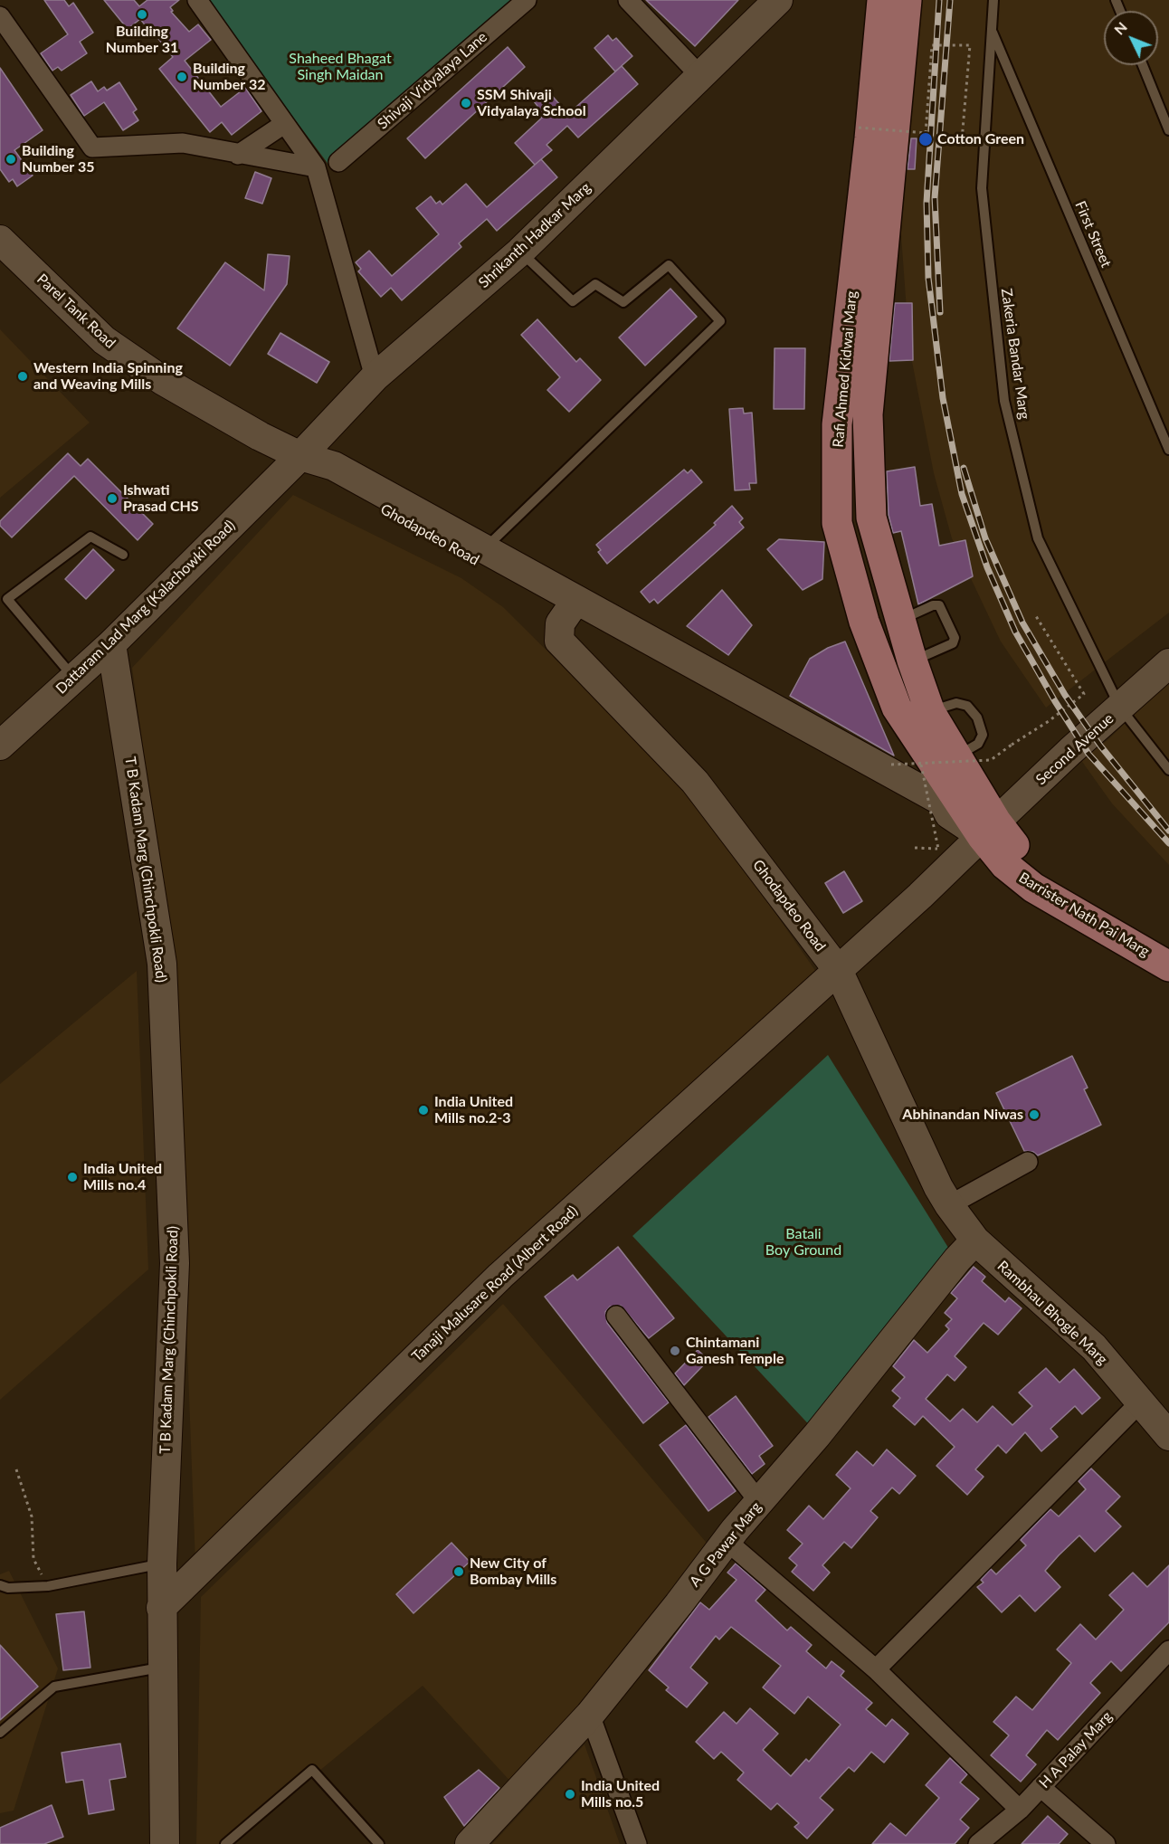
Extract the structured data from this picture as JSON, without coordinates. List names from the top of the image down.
{
  "streets": {
    "main road": ["Rafi Ahmed Kidwai Marg", "Barrister Nath Pai Marg"],
    "street": [
      "Shivaji Vidyalaya Lane",
      "Shrikanth Hadkar Marg",
      "Parel Tank Road",
      "Ghodapdeo Road",
      "Dattaram Lad Marg (Kalachowki Road)",
      "Second Avenue",
      "T B Kadam Marg (Chinchpokli Road)",
      "Tanaji Malusare Road (Albert Road)",
      "Rambhau Bhogle Marg",
      "A G Pawar Marg",
      "H A Palay Marg"
    ],
    "lane": ["First Street", "Zakeria Bandar Marg"]
  },
  "crossings": [
    ["First Street", "Zakeria Bandar Marg"],
    ["Shrikanth Hadkar Marg", "Parel Tank Road"],
    ["Shrikanth Hadkar Marg", "Ghodapdeo Road"],
    ["Shrikanth Hadkar Marg", "Dattaram Lad Marg (Kalachowki Road)"],
    ["Parel Tank Road", "Ghodapdeo Road"],
    ["Parel Tank Road", "Dattaram Lad Marg (Kalachowki Road)"],
    ["Zakeria Bandar Marg", "Second Avenue"],
    ["Rafi Ahmed Kidwai Marg", "Ghodapdeo Road"],
    ["Rafi Ahmed Kidwai Marg", "Second Avenue"],
    ["Rafi Ahmed Kidwai Marg", "Barrister Nath Pai Marg"],
    ["Ghodapdeo Road", "Dattaram Lad Marg (Kalachowki Road)"],
    ["Ghodapdeo Road", "Second Avenue"],
    ["Ghodapdeo Road", "Barrister Nath Pai Marg"],
    ["Ghodapdeo Road", "Tanaji Malusare Road (Albert Road)"],
    ["Ghodapdeo Road", "Rambhau Bhogle Marg"],
    ["Ghodapdeo Road", "A G Pawar Marg"],
    ["Dattaram Lad Marg (Kalachowki Road)", "T B Kadam Marg (Chinchpokli Road)"],
    ["Second Avenue", "Barrister Nath Pai Marg"],
    ["Second Avenue", "Tanaji Malusare Road (Albert Road)"],
    ["T B Kadam Marg (Chinchpokli Road)", "Tanaji Malusare Road (Albert Road)"],
    ["Rambhau Bhogle Marg", "A G Pawar Marg"]
  ],
  "parks": ["Shaheed Bhagat Singh Maidan", "Batali Boy Ground"],
  "places": [
    "Building Number 31",
    "Building Number 32",
    "SSM Shivaji Vidyalaya School",
    "Cotton Green",
    "Building Number 35",
    "Western India Spinning and Weaving Mills",
    "Ishwati Prasad CHS",
    "India United Mills no.2-3",
    "Abhinandan Niwas",
    "India United Mills no.4",
    "Chintamani Ganesh Temple",
    "New City of Bombay Mills",
    "India United Mills no.5"
  ],
  "north": "top left"
}
